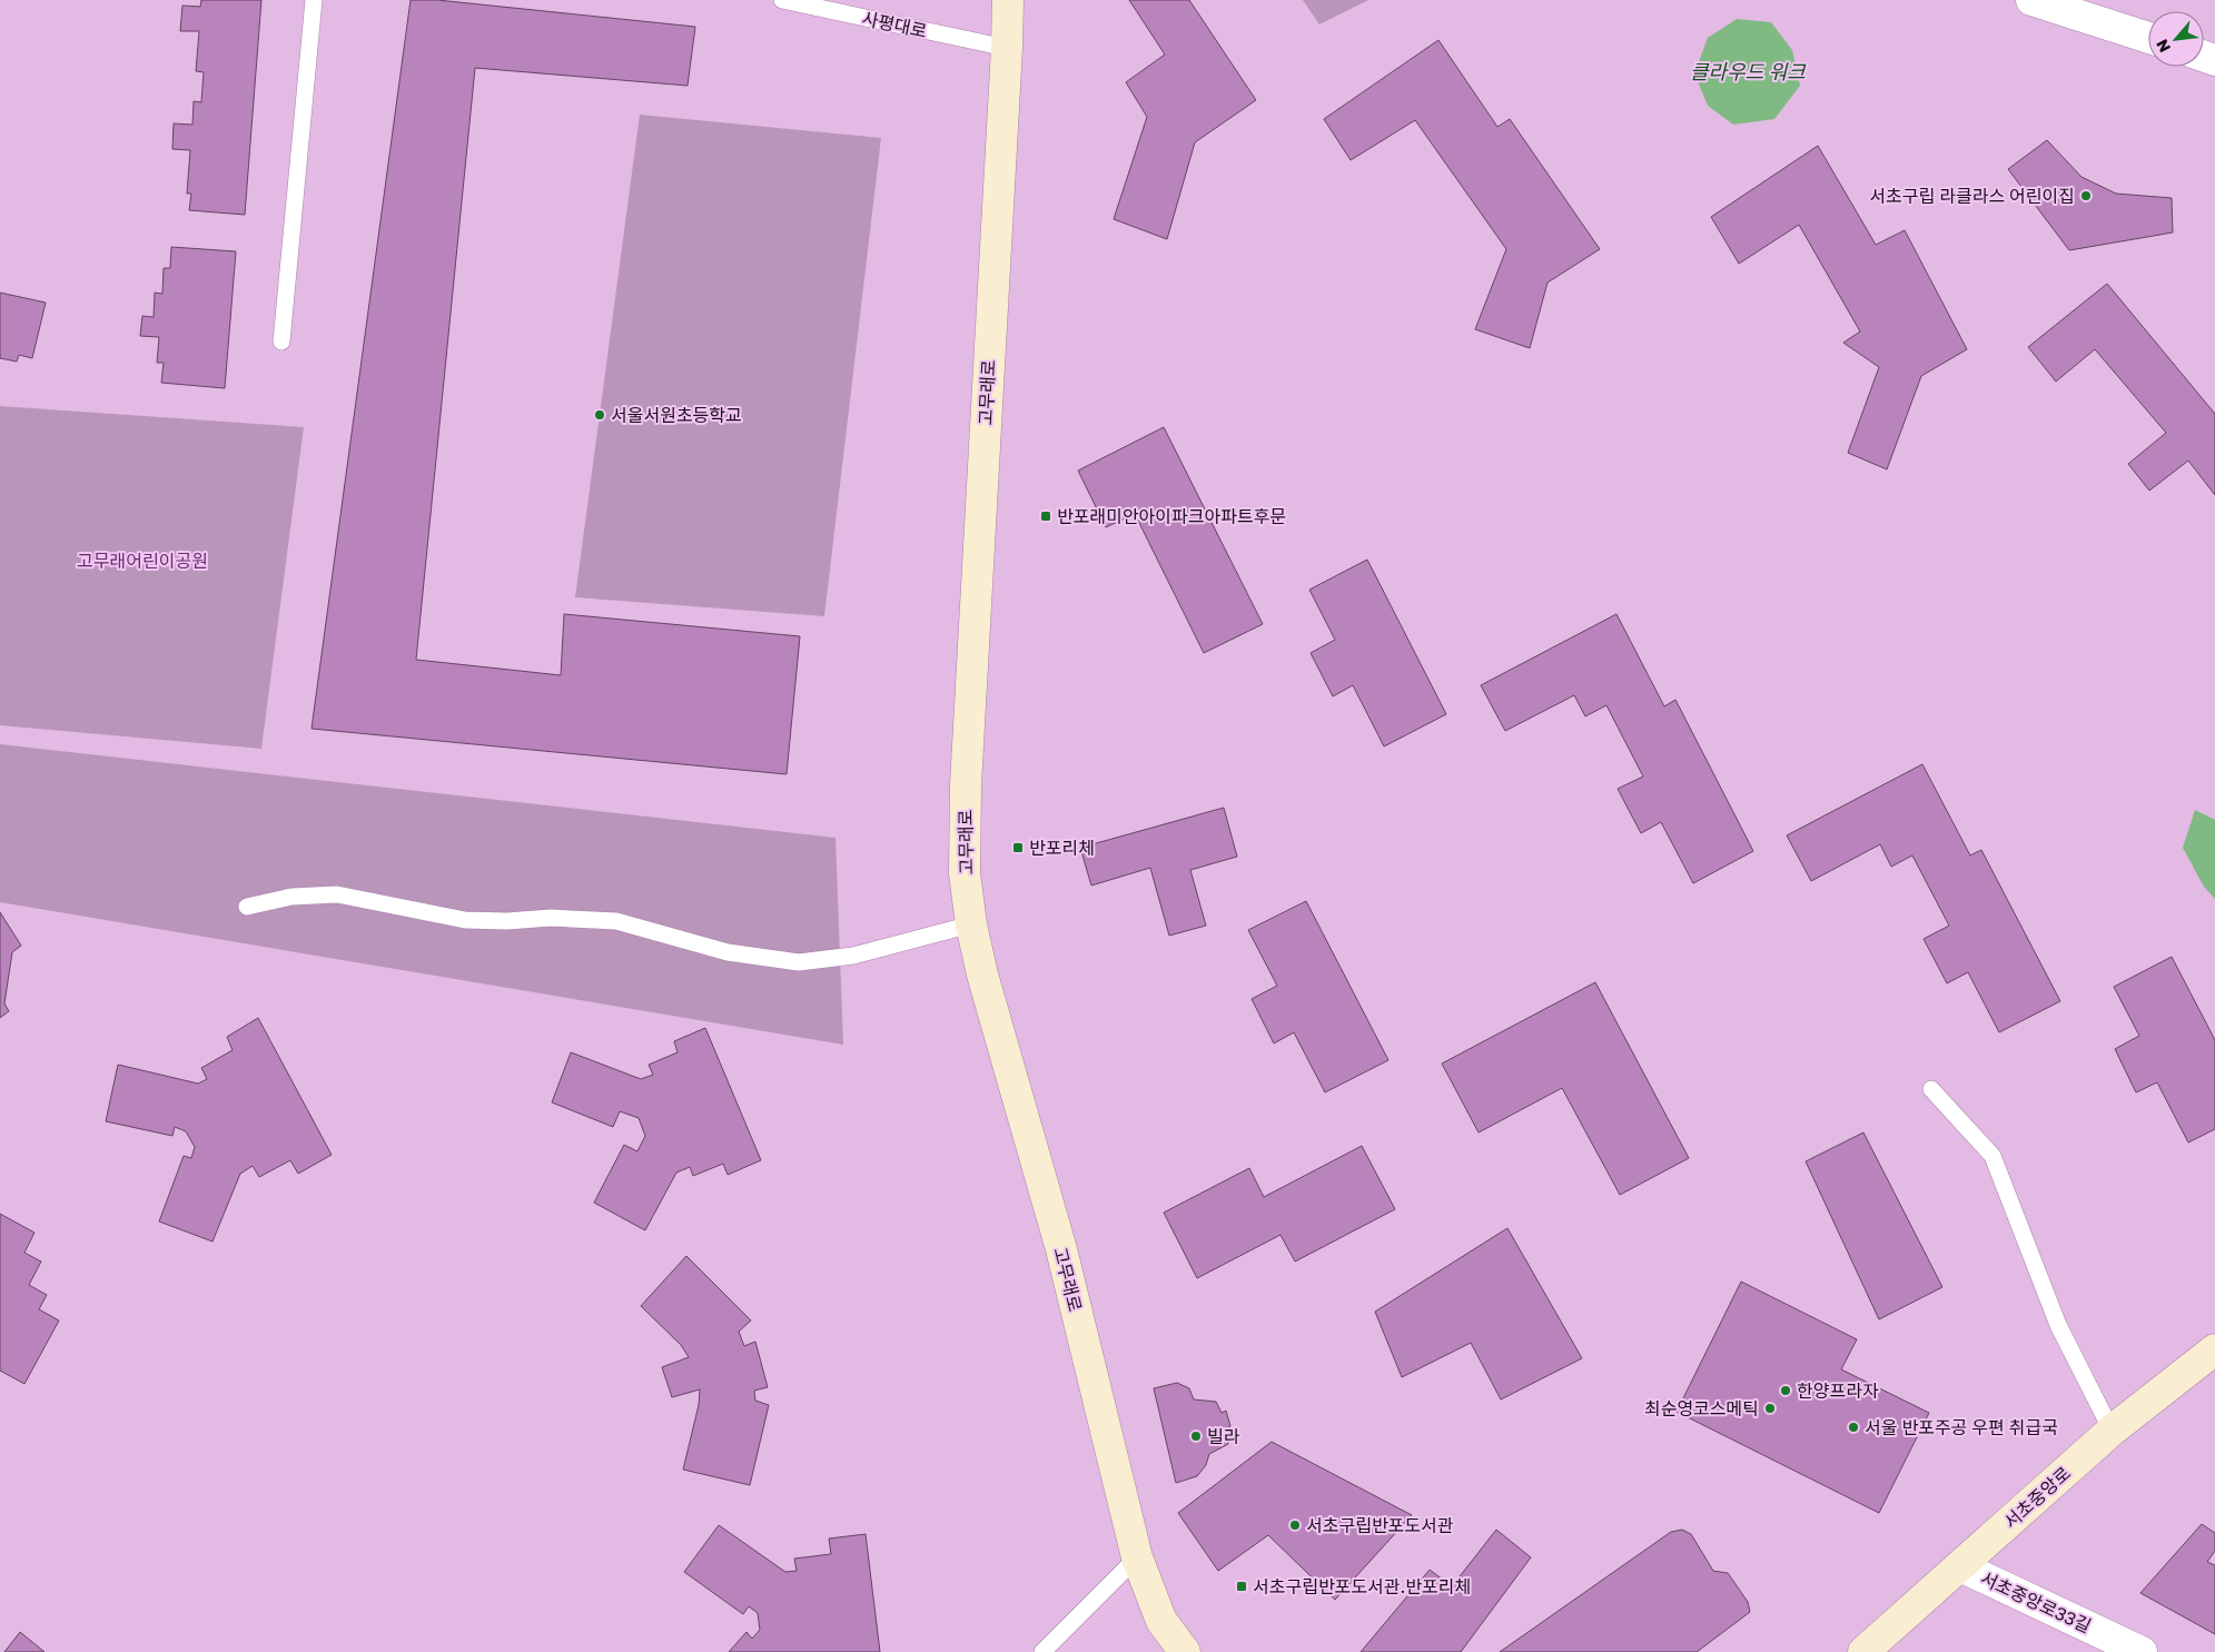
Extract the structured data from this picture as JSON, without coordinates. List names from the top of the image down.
{
  "streets": {
    "street": ["고무래로", "서초중앙로", "서초중앙로33길"],
    "lane": ["사평대로"]
  },
  "crossings": [
    ["사평대로", "고무래로"],
    ["서초중앙로", "서초중앙로33길"]
  ],
  "water": ["클라우드 워크"],
  "parks": ["고무래어린이공원"],
  "places": {
    "other": [
      "서초구립 라클라스 어린이집",
      "서울서원초등학교",
      "한양프라자",
      "최순영코스메틱",
      "서울 반포주공 우편 취급국",
      "빌라",
      "서초구립반포도서관"
    ],
    "transit": ["반포래미안아이파크아파트후문", "반포리체", "서초구립반포도서관.반포리체"]
  },
  "north": "bottom left"
}
